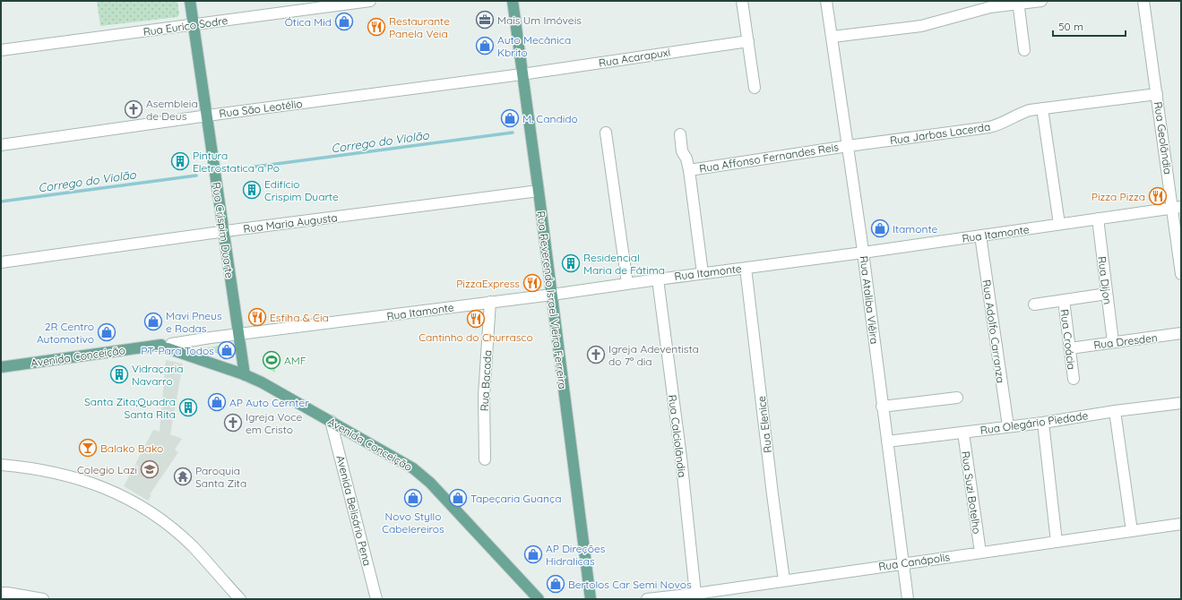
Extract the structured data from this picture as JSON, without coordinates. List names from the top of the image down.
{
  "streets": {
    "main road": ["Rua Crispim Duarte", "Rua Reverendo Israel Vieira Ferreira", "Avenida Conceição"],
    "street": [
      "Rua Eurico Sodre",
      "Rua Acarapuxi",
      "Rua São Leotélio",
      "Rua Jarbas Lacerda",
      "Rua Geolândia",
      "Rua Affonso Fernandes Reis",
      "Rua Maria Augusta",
      "Rua Itamonte",
      "Rua Dijon",
      "Rua Ataliba Viêira",
      "Rua Adolfo Carranza",
      "Rua Croácia",
      "Rua Dresden",
      "Rua Bacada",
      "Rua Olegário Piedade",
      "Rua Elenice",
      "Rua Calciolândia",
      "Rua Suzi Botelho",
      "Avenida Belisário Pena",
      "Rua Canápolis"
    ]
  },
  "crossings": [
    ["Rua Eurico Sodre", "Rua Crispim Duarte"],
    ["Rua Acarapuxi", "Rua São Leotélio"],
    ["Rua Acarapuxi", "Rua Reverendo Israel Vieira Ferreira"],
    ["Rua São Leotélio", "Rua Crispim Duarte"],
    ["Rua São Leotélio", "Rua Reverendo Israel Vieira Ferreira"],
    ["Rua Jarbas Lacerda", "Rua Geolândia"],
    ["Rua Jarbas Lacerda", "Rua Affonso Fernandes Reis"],
    ["Rua Jarbas Lacerda", "Rua Ataliba Viêira"],
    ["Rua Geolândia", "Rua Itamonte"],
    ["Rua Affonso Fernandes Reis", "Rua Ataliba Viêira"],
    ["Rua Maria Augusta", "Rua Crispim Duarte"],
    ["Rua Maria Augusta", "Rua Reverendo Israel Vieira Ferreira"],
    ["Rua Crispim Duarte", "Rua Itamonte"],
    ["Rua Crispim Duarte", "Avenida Conceição"],
    ["Rua Itamonte", "Rua Dijon"],
    ["Rua Itamonte", "Rua Reverendo Israel Vieira Ferreira"],
    ["Rua Itamonte", "Rua Ataliba Viêira"],
    ["Rua Itamonte", "Rua Adolfo Carranza"],
    ["Rua Itamonte", "Avenida Conceição"],
    ["Rua Itamonte", "Rua Bacada"],
    ["Rua Itamonte", "Rua Elenice"],
    ["Rua Itamonte", "Rua Calciolândia"],
    ["Rua Dijon", "Rua Dresden"],
    ["Rua Ataliba Viêira", "Rua Olegário Piedade"],
    ["Rua Ataliba Viêira", "Rua Canápolis"],
    ["Rua Adolfo Carranza", "Rua Olegário Piedade"],
    ["Rua Croácia", "Rua Dresden"],
    ["Avenida Conceição", "Avenida Belisário Pena"],
    ["Rua Olegário Piedade", "Rua Suzi Botelho"],
    ["Rua Elenice", "Rua Canápolis"],
    ["Rua Calciolândia", "Rua Canápolis"],
    ["Rua Suzi Botelho", "Rua Canápolis"]
  ],
  "water": ["Corrego do Violão"],
  "places": {
    "office": ["Mais Um Imóveis"],
    "shop": [
      "Ótica Mid",
      "Auto Mecânica Kbrito",
      "M. Candido",
      "Itamonte",
      "Mavi Pneus e Rodas",
      "2R Centro Automotivo",
      "PT-Para Todos",
      "AP Auto Cernter",
      "Novo Styllo Cabelereiros",
      "Tapeçaria Guança",
      "AP Direções Hidralicas",
      "Bertolos Car Semi Novos"
    ],
    "restaurant": [
      "Restaurante Panela Veia",
      "Pizza Pizza",
      "PizzaExpress",
      "Esfiha & Cia",
      "Cantinho do Churrasco"
    ],
    "church": ["Asembleia de Deus", "Igreja Adeventista do 7º dia", "Igreja Voce em Cristo"],
    "building": [
      "Pintura Eletrostatica a Po",
      "Edifício Crispim Duarte",
      "Residencial Maria de Fátima",
      "Vidraçaria Navarro",
      "Santa Zita;Quadra Santa Rita"
    ],
    "sports": ["AMF"],
    "bar": ["Balako Bako"],
    "school or university": ["Colegio Lazi"],
    "temple": ["Paroquia Santa Zita"]
  },
  "scale_bar": "50 m"
}
